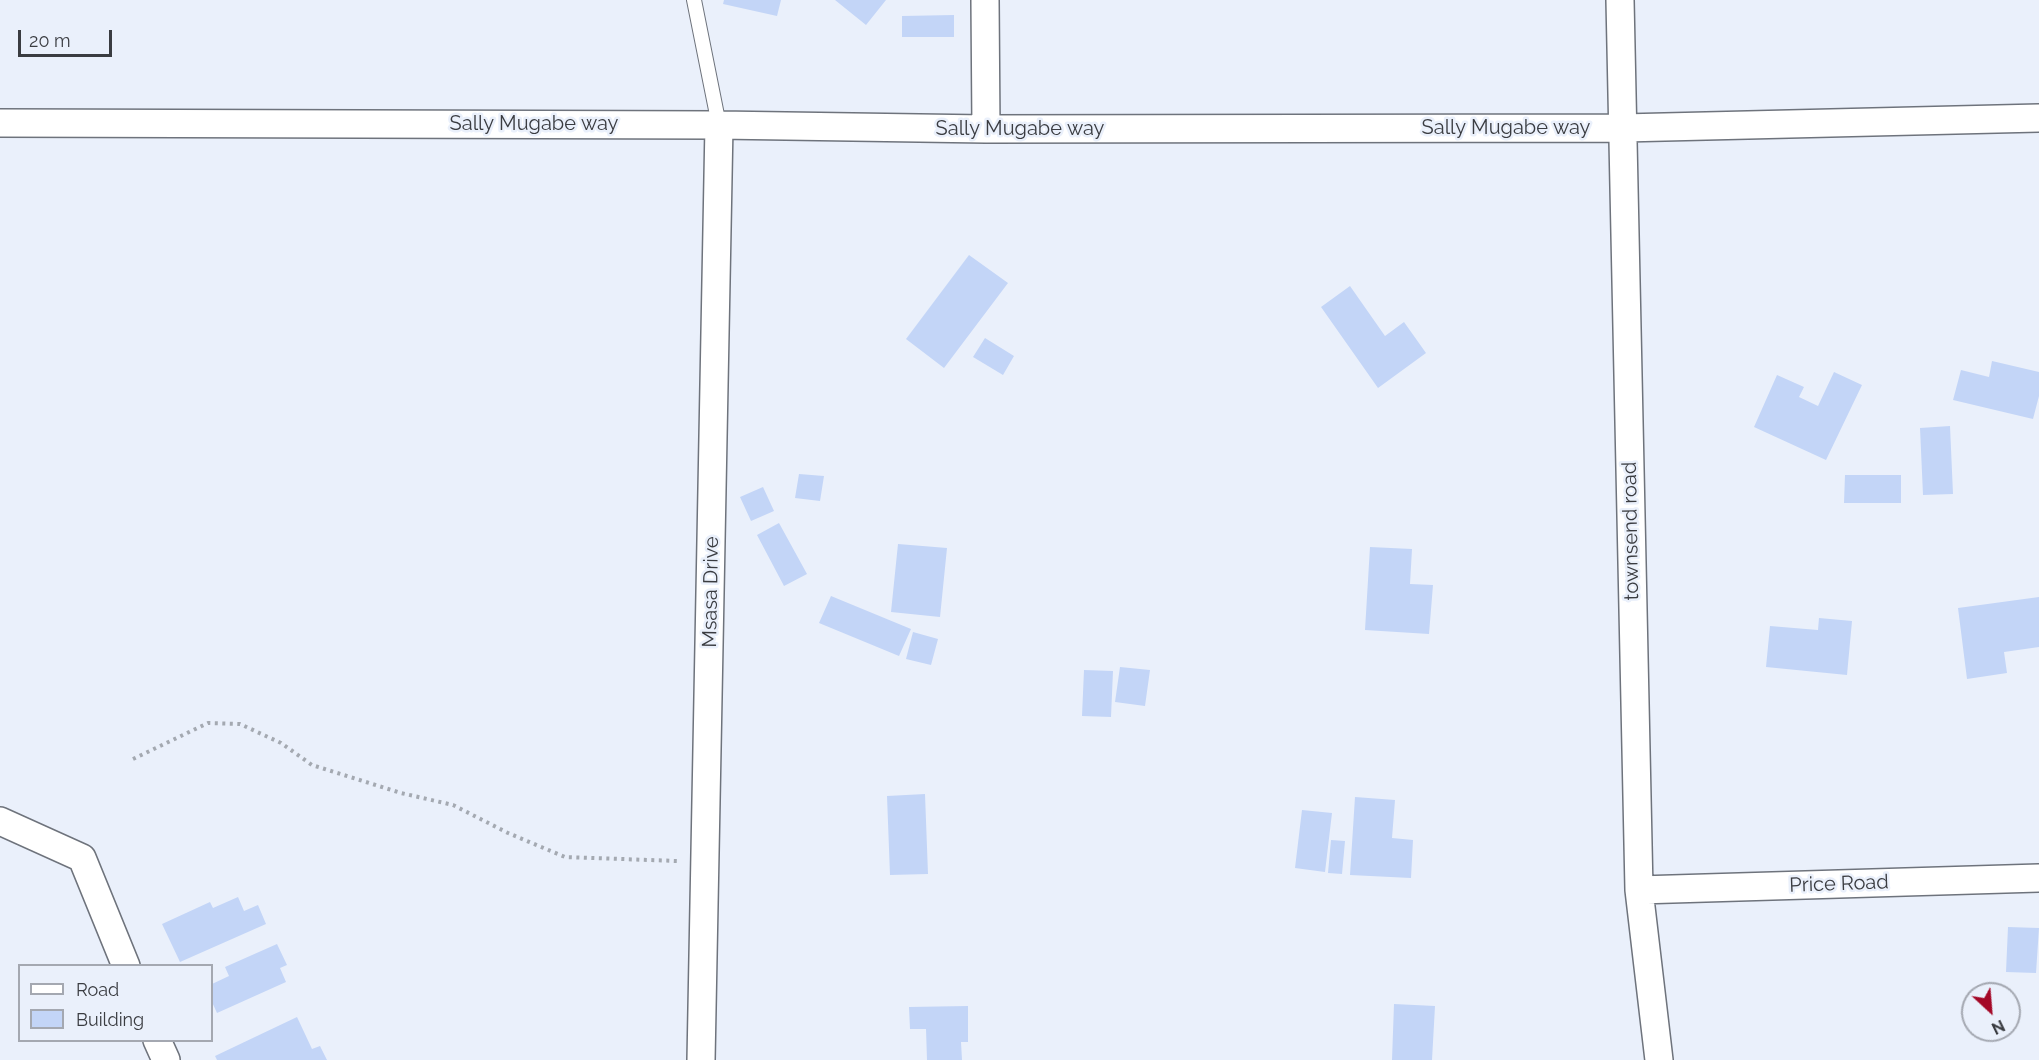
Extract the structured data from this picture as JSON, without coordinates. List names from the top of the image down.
{
  "streets": {
    "street": [
      "Sally Mugabe way",
      "townsend road",
      "Msasa Drive",
      "Price Road"
    ]
  },
  "crossings": [
    ["Sally Mugabe way", "townsend road"],
    ["Sally Mugabe way", "Msasa Drive"],
    ["townsend road", "Price Road"]
  ],
  "legend": ["Road", "Building"],
  "scale_bar": "20 m",
  "north": "bottom right"
}
